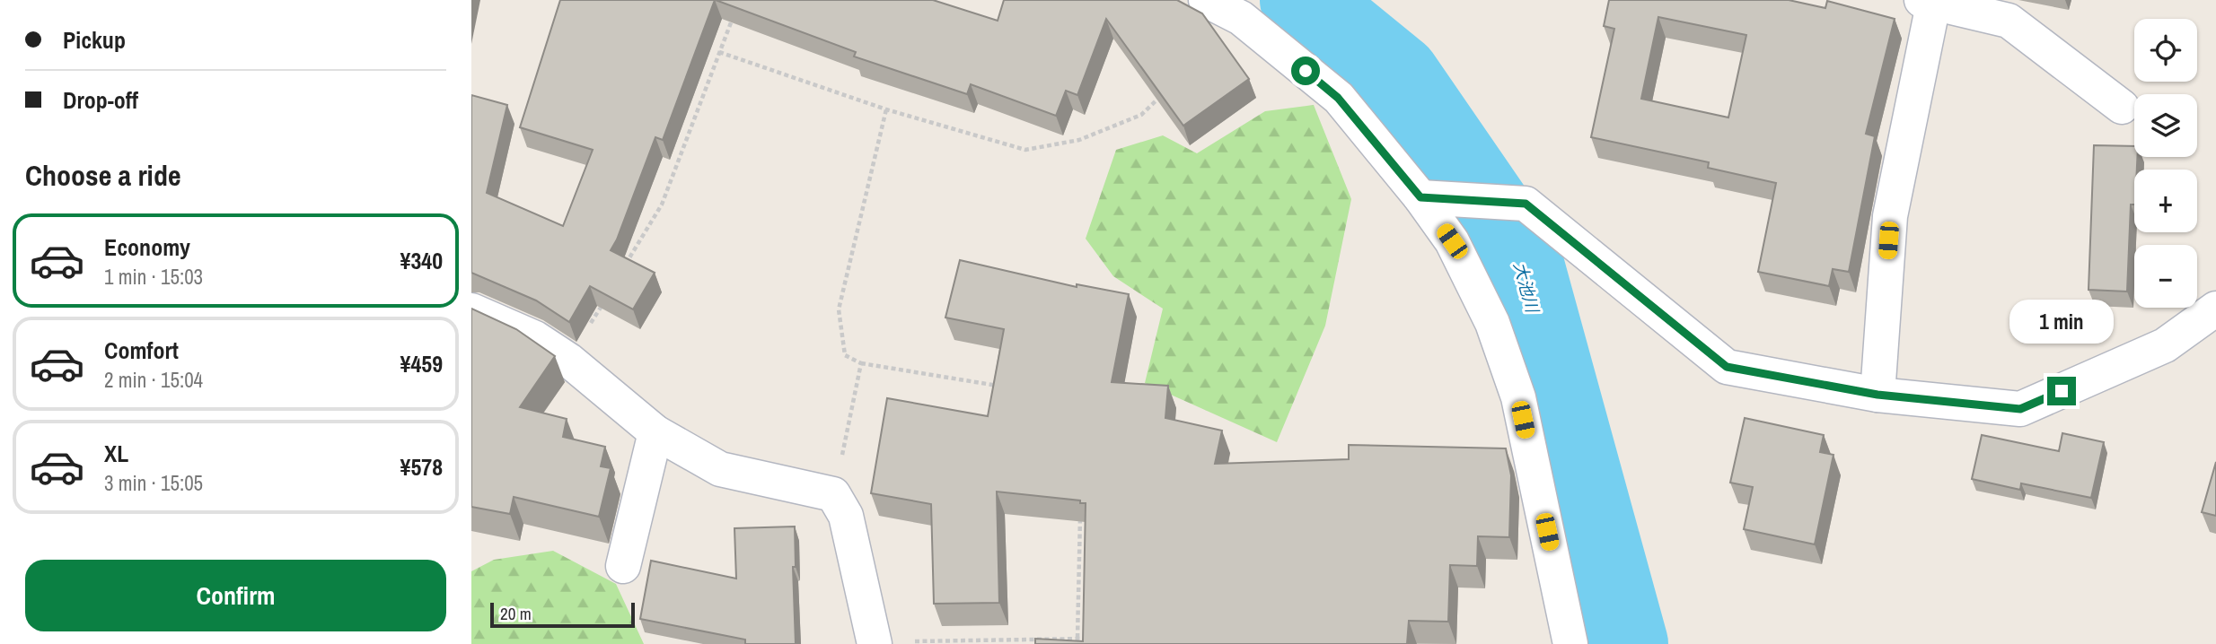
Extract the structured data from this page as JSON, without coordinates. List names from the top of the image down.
{
  "water": ["大池川"],
  "scale_bar": "20 m",
  "page": {
    "banner": ["Pickup", "Drop-off"],
    "map_buttons": ["+", "−"],
    "heading": "Choose a ride",
    "list": [
      {
        "name": "Economy",
        "note": "1 min · 15:03",
        "value": "¥340"
      },
      {
        "name": "Comfort",
        "note": "2 min · 15:04",
        "value": "¥459"
      },
      {
        "name": "XL",
        "note": "3 min · 15:05",
        "value": "¥578"
      }
    ],
    "bubble": "1 min",
    "buttons": "Confirm",
    "scale": "20 m"
  }
}
